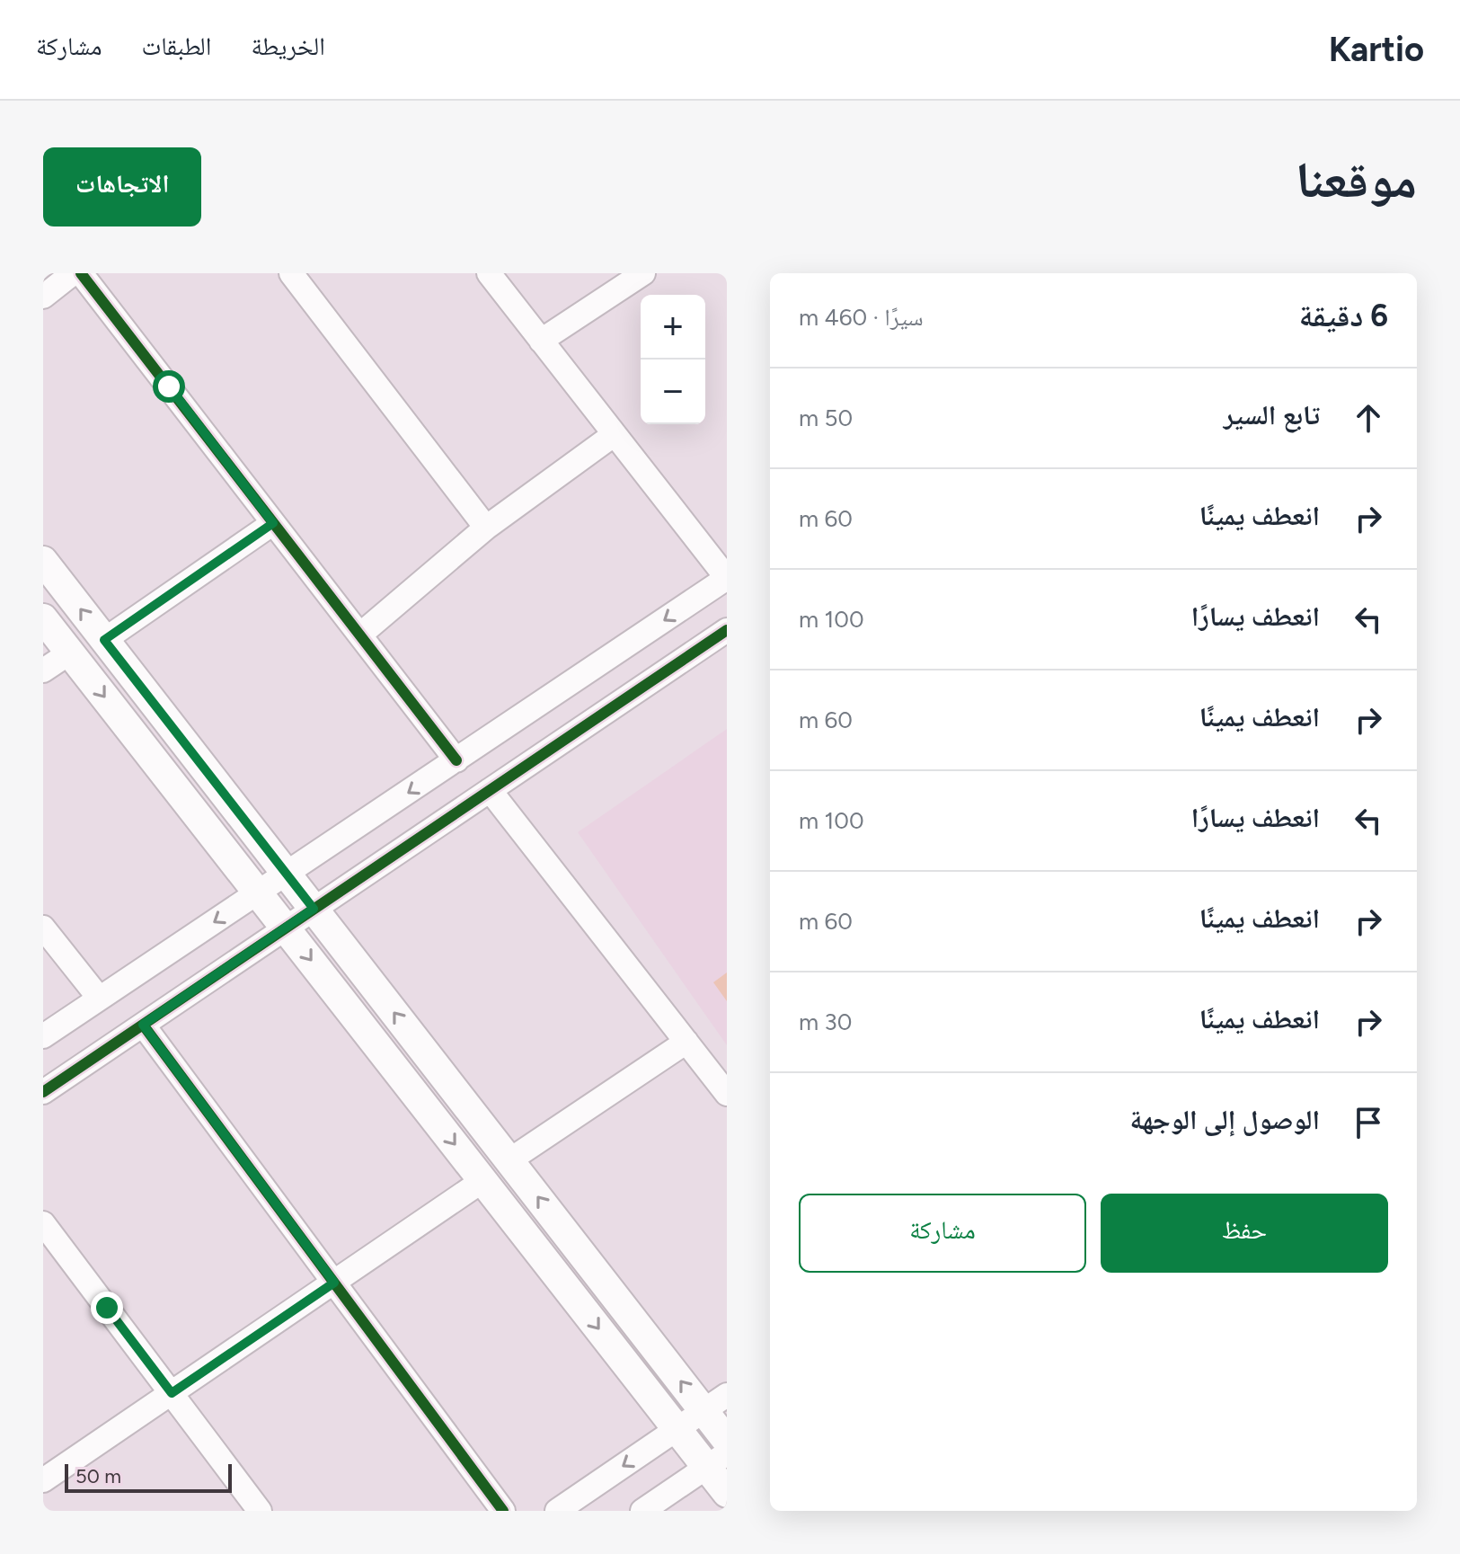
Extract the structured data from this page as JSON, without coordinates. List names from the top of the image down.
{
  "scale_bar": "50 m",
  "page": {
    "header": "Kartio",
    "nav": ["الخريطة", "الطبقات", "مشاركة"],
    "title": "موقعنا",
    "buttons": [
      "الاتجاهات",
      ["حفظ", "مشاركة"]
    ],
    "heading": ["6 دقيقة", "سيرًا · 460 m"],
    "map_buttons": ["+", "−"],
    "list": [
      ["تابع السير", "50 m"],
      ["انعطف يمينًا", "60 m"],
      ["انعطف يسارًا", "100 m"],
      ["انعطف يمينًا", "60 m"],
      ["انعطف يسارًا", "100 m"],
      ["انعطف يمينًا", "60 m"],
      ["انعطف يمينًا", "30 m"],
      "الوصول إلى الوجهة"
    ],
    "scale": "50 m"
  }
}
